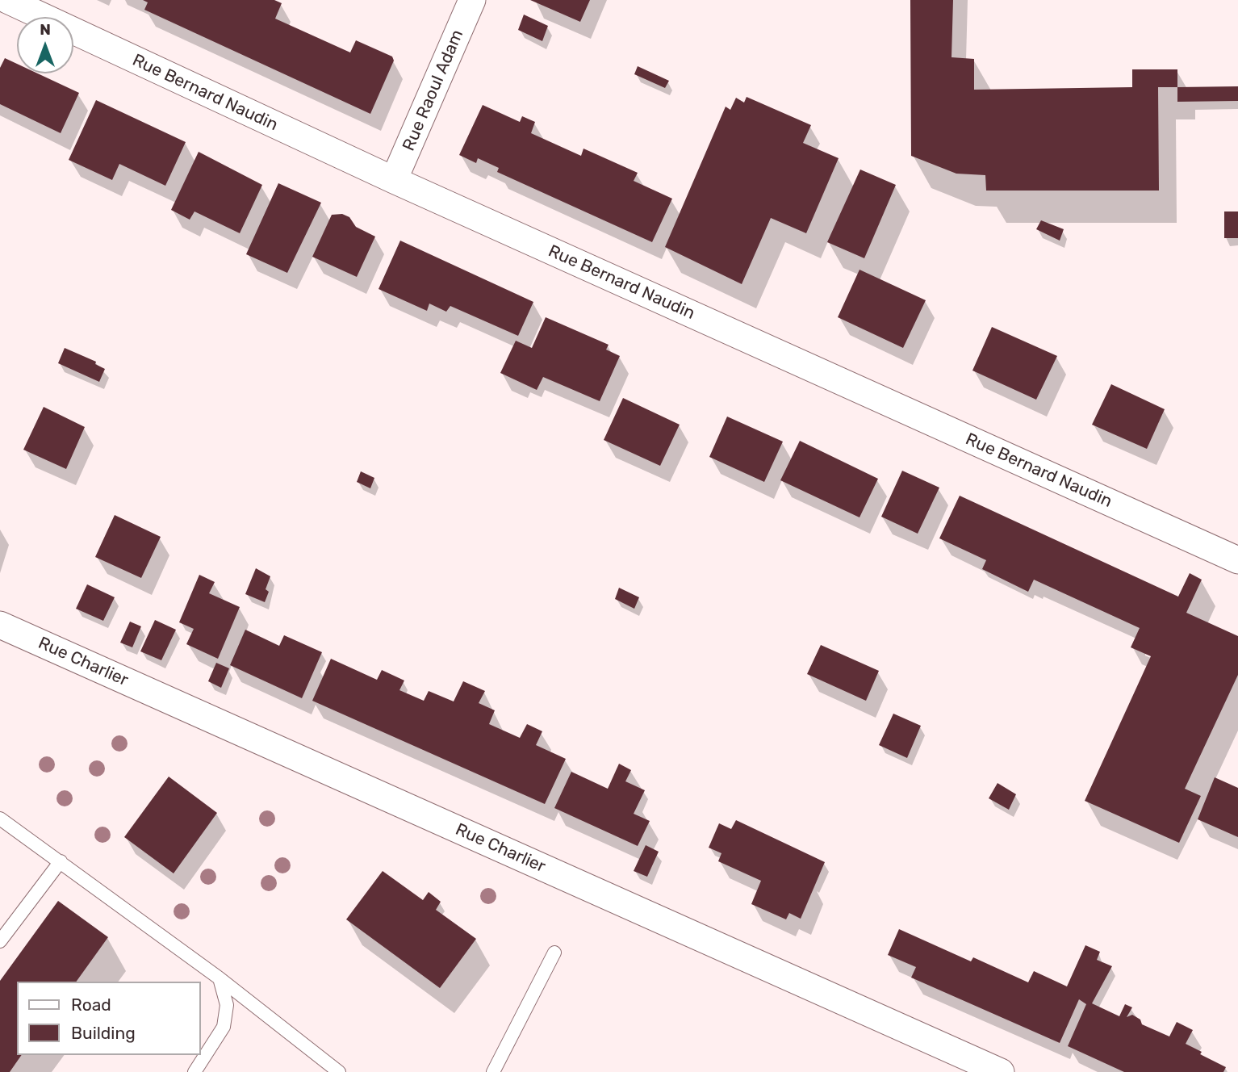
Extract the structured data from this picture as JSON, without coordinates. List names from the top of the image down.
{
  "streets": {
    "street": ["Rue Raoul Adam", "Rue Bernard Naudin", "Rue Charlier"]
  },
  "crossings": [
    ["Rue Raoul Adam", "Rue Bernard Naudin"]
  ],
  "legend": ["Road", "Building"],
  "north": "top"
}
